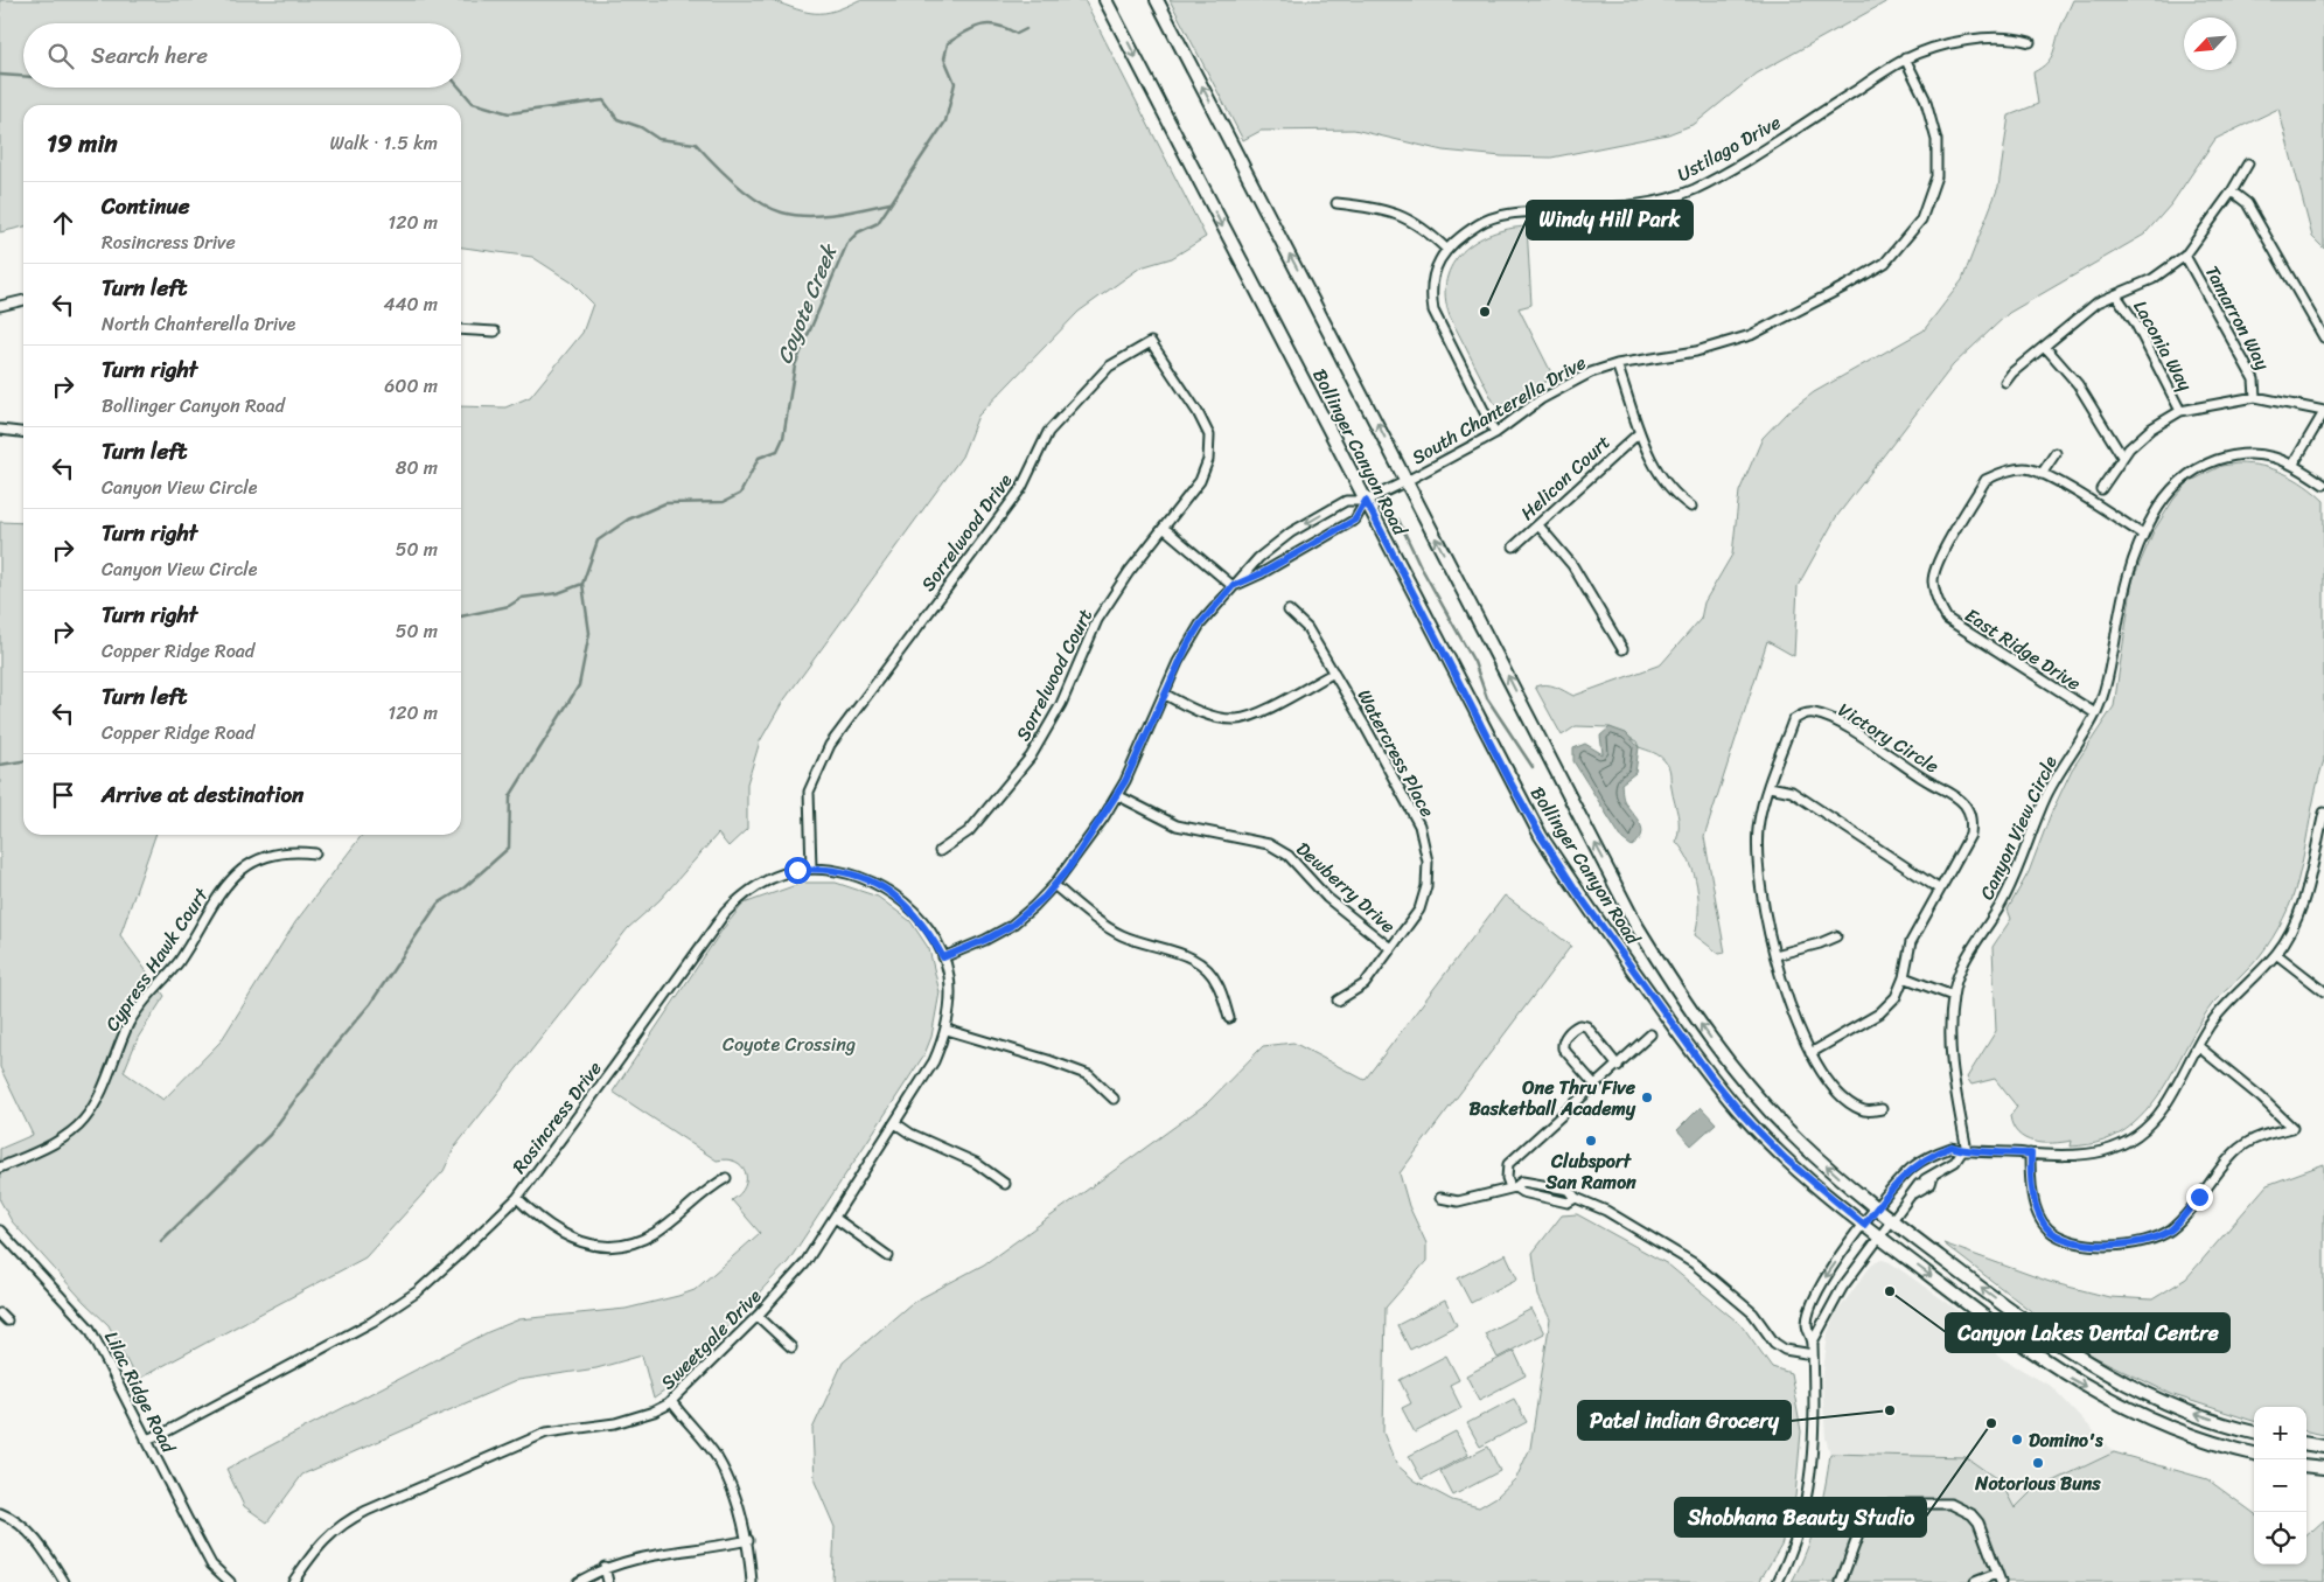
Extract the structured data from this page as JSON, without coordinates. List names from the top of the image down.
{
  "streets": {
    "main road": ["Bollinger Canyon Road"],
    "street": [
      "Ustilago Drive",
      "Tamarron Way",
      "Laconia Way",
      "South Chanterella Drive",
      "Helicon Court",
      "Sorrelwood Drive",
      "East Ridge Drive",
      "Sorrelwood Court",
      "Victory Circle",
      "Watercress Place",
      "Canyon View Circle",
      "Dewberry Drive",
      "Cypress Hawk Court",
      "Rosincress Drive",
      "Sweetgale Drive",
      "Lilac Ridge Road"
    ]
  },
  "crossings": [
    ["Ustilago Drive", "South Chanterella Drive"],
    ["South Chanterella Drive", "Bollinger Canyon Road"],
    ["Sorrelwood Drive", "Sorrelwood Court"],
    ["Sorrelwood Drive", "Rosincress Drive"],
    ["East Ridge Drive", "Canyon View Circle"],
    ["Watercress Place", "Dewberry Drive"],
    ["Rosincress Drive", "Sweetgale Drive"],
    ["Rosincress Drive", "Lilac Ridge Road"]
  ],
  "water": ["Coyote Creek"],
  "parks": ["Coyote Crossing"],
  "places": [
    "Windy Hill Park",
    "One Thru Five Basketball Academy",
    "Clubsport San Ramon",
    "Canyon Lakes Dental Centre",
    "Patel indian Grocery",
    "Shobhana Beauty Studio",
    "Domino's",
    "Notorious Buns"
  ],
  "north": "bottom left",
  "page": {
    "search": "Search here",
    "heading": ["19 min", "Walk · 1.5 km"],
    "list": [
      ["Continue", "Rosincress Drive", "120 m"],
      ["Turn left", "North Chanterella Drive", "440 m"],
      ["Turn right", "Bollinger Canyon Road", "600 m"],
      ["Turn left", "Canyon View Circle", "80 m"],
      ["Turn right", "Canyon View Circle", "50 m"],
      ["Turn right", "Copper Ridge Road", "50 m"],
      ["Turn left", "Copper Ridge Road", "120 m"],
      "Arrive at destination"
    ],
    "map_buttons": ["+", "−"]
  }
}
